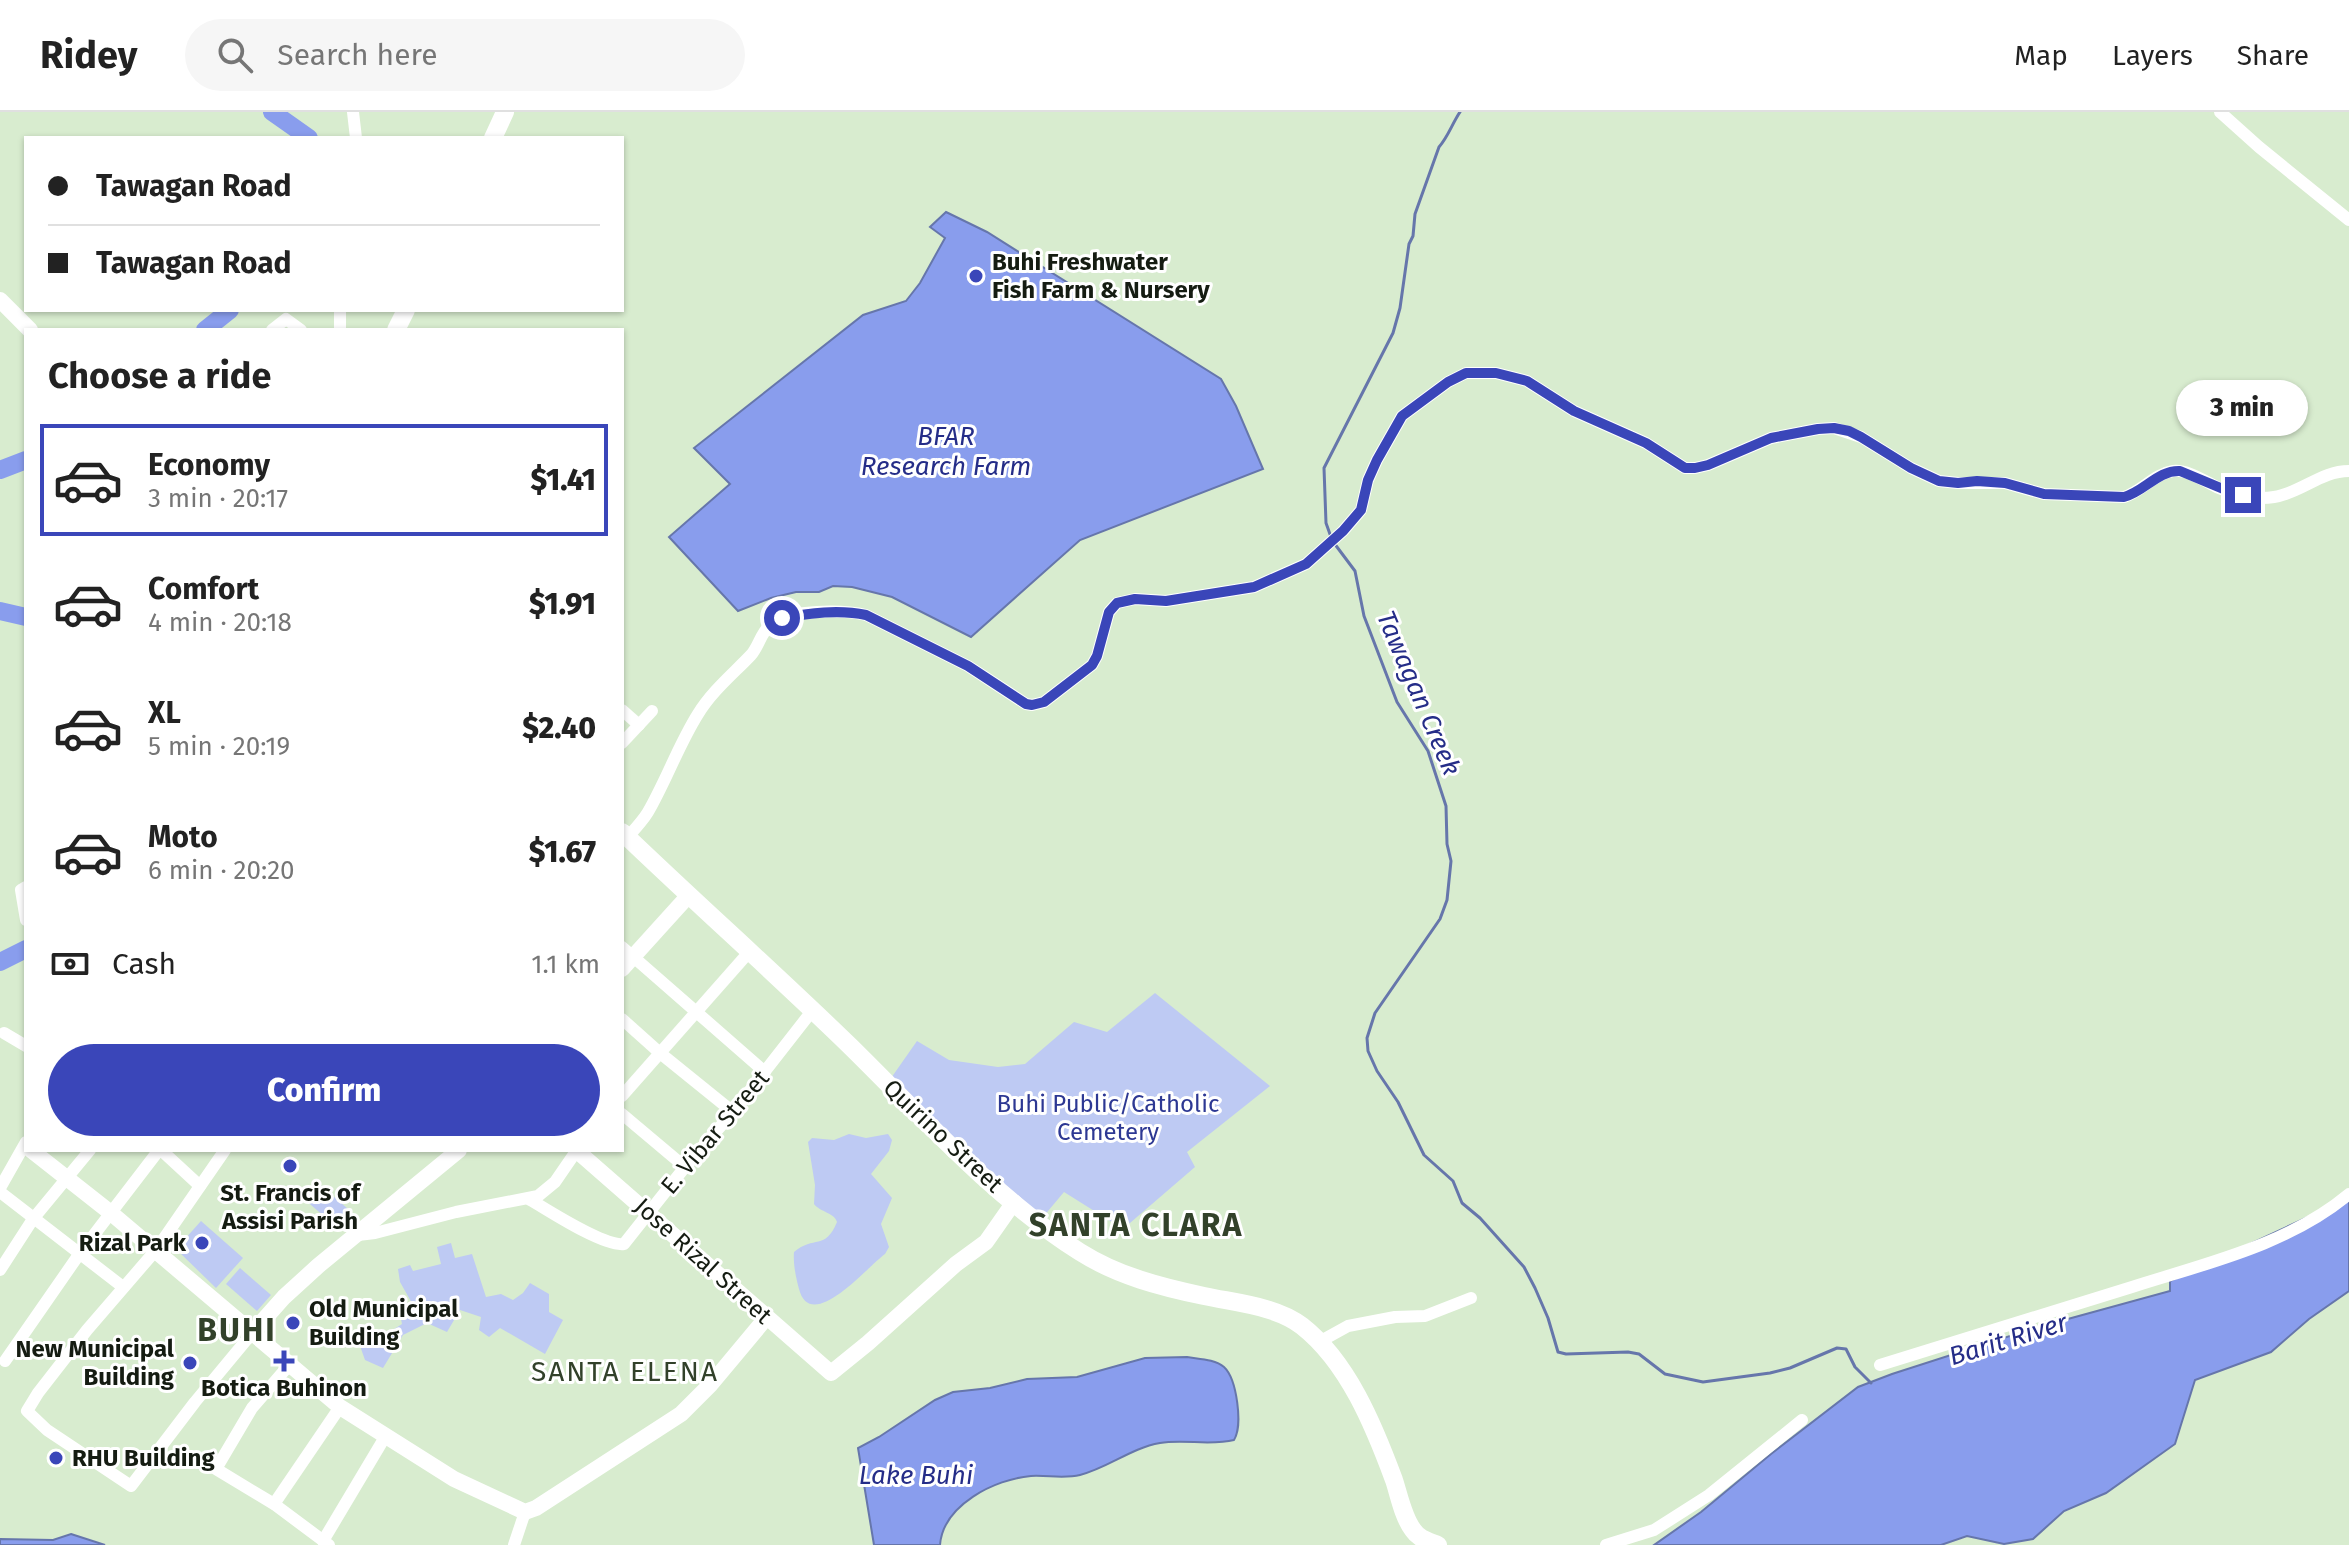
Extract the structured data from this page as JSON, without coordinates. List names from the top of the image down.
{
  "streets": {
    "main road": ["Quirino Street"],
    "street": ["E. Vibar Street", "Jose Rizal Street"]
  },
  "crossings": [
    ["E. Vibar Street", "Quirino Street"],
    ["E. Vibar Street", "Jose Rizal Street"],
    ["Quirino Street", "Jose Rizal Street"]
  ],
  "districts": ["SANTA CLARA", "BUHI", "SANTA ELENA"],
  "water": [
    "BFAR Research Farm",
    "Tawagan Creek",
    "Barit River",
    "Lake Buhi"
  ],
  "parks": ["Buhi Public/Catholic Cemetery"],
  "places": {
    "other": [
      "Buhi Freshwater Fish Farm & Nursery",
      "St. Francis of Assisi Parish",
      "Rizal Park",
      "Old Municipal Building",
      "New Municipal Building",
      "RHU Building"
    ],
    "health": ["Botica Buhinon"]
  },
  "page": {
    "header": "Ridey",
    "search": "Search here",
    "nav": ["Map", "Layers", "Share"],
    "banner": ["Tawagan Road", "Tawagan Road"],
    "heading": "Choose a ride",
    "bubble": "3 min",
    "list": [
      {
        "name": "Economy",
        "note": "3 min · 20:17",
        "value": "$1.41"
      },
      {
        "name": "Comfort",
        "note": "4 min · 20:18",
        "value": "$1.91"
      },
      {
        "name": "XL",
        "note": "5 min · 20:19",
        "value": "$2.40"
      },
      {
        "name": "Moto",
        "note": "6 min · 20:20",
        "value": "$1.67"
      }
    ],
    "pay": ["Cash", "1.1 km"],
    "buttons": "Confirm"
  }
}
